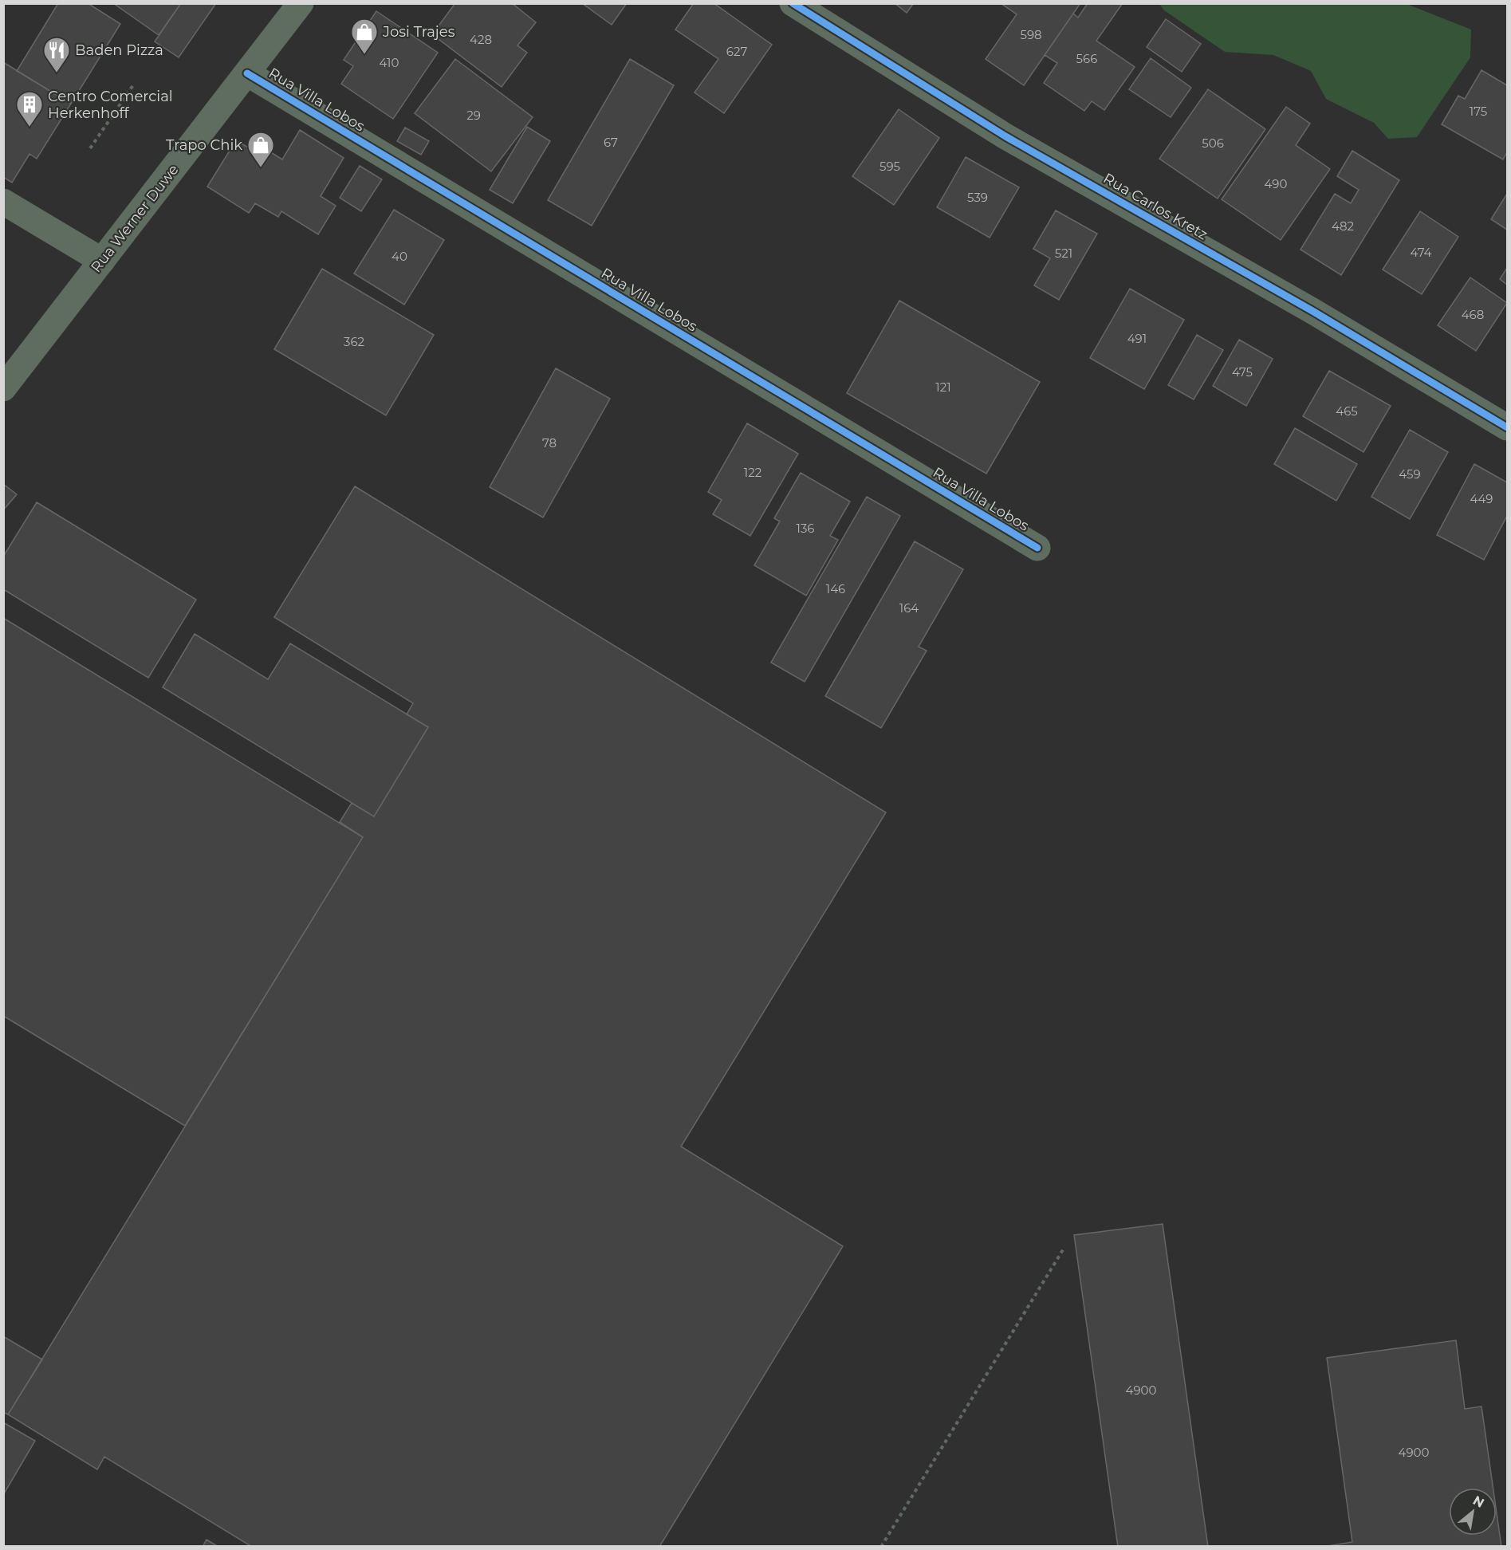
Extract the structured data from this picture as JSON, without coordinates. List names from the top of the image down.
{
  "streets": {
    "street": ["Rua Villa Lobos", "Rua Carlos Kretz", "Rua Werner Duwe"]
  },
  "crossings": [
    ["Rua Villa Lobos", "Rua Werner Duwe"]
  ],
  "places": {
    "shop": ["Josi Trajes", "Trapo Chik"],
    "restaurant": ["Baden Pizza"],
    "building": ["Centro Comercial Herkenhoff"]
  },
  "house_numbers": [
    "598",
    "428",
    "627",
    "566",
    "410",
    "175",
    "29",
    "67",
    "506",
    "595",
    "490",
    "539",
    "482",
    "474",
    "521",
    "40",
    "468",
    "491",
    "362",
    "475",
    "121",
    "465",
    "78",
    "122",
    "459",
    "449",
    "136",
    "146",
    "164",
    "4900",
    "4900"
  ],
  "north": "top right"
}
